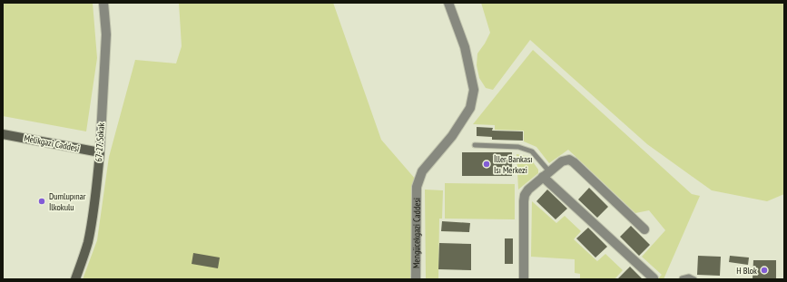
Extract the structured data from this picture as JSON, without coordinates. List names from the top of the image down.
{
  "streets": {
    "street": ["67-27. Sokak", "Melikgazi Caddesi", "Mengücekgazi Caddesi"]
  },
  "crossings": [
    ["67-27. Sokak", "Melikgazi Caddesi"]
  ],
  "places": ["İller Bankası Isı Merkezi", "Dumlupınar İlkokulu", "H Blok"]
}
